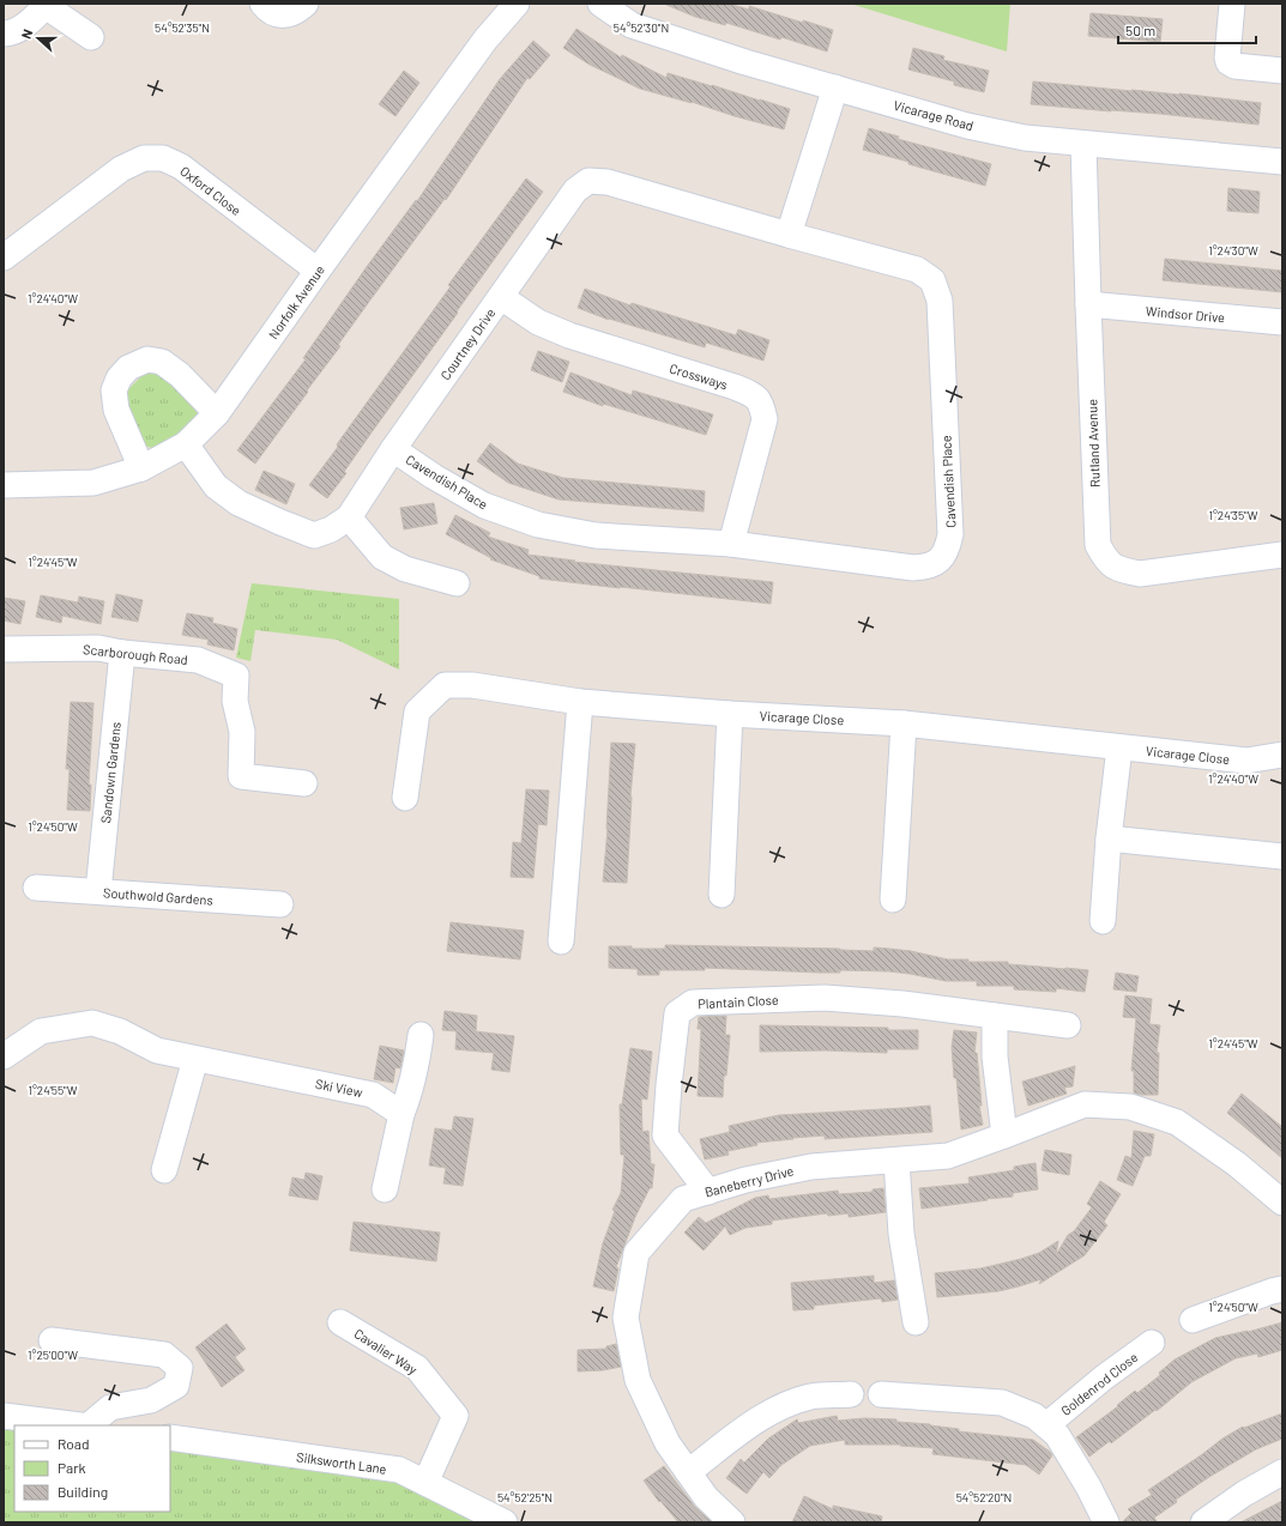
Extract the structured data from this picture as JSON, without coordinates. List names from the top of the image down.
{
  "streets": {
    "street": [
      "Vicarage Road",
      "Oxford Close",
      "Norfolk Avenue",
      "Windsor Drive",
      "Courtney Drive",
      "Crossways",
      "Rutland Avenue",
      "Cavendish Place",
      "Scarborough Road",
      "Vicarage Close",
      "Sandown Gardens",
      "Southwold Gardens",
      "Plantain Close",
      "Ski View",
      "Baneberry Drive",
      "Cavalier Way",
      "Goldenrod Close",
      "Silksworth Lane"
    ]
  },
  "crossings": [
    ["Vicarage Road", "Rutland Avenue"],
    ["Oxford Close", "Norfolk Avenue"],
    ["Norfolk Avenue", "Courtney Drive"],
    ["Windsor Drive", "Rutland Avenue"],
    ["Courtney Drive", "Crossways"],
    ["Courtney Drive", "Cavendish Place"],
    ["Crossways", "Cavendish Place"],
    ["Scarborough Road", "Sandown Gardens"],
    ["Sandown Gardens", "Southwold Gardens"],
    ["Plantain Close", "Baneberry Drive"],
    ["Cavalier Way", "Silksworth Lane"]
  ],
  "legend": ["Road", "Park", "Building"],
  "scale_bar": "50 m",
  "north": "left",
  "coordinates": [
    "54°52'30\"N",
    "54°52'35\"N",
    "1°24'30\"W",
    "1°24'40\"W",
    "1°24'35\"W",
    "1°24'45\"W",
    "1°24'50\"W",
    "1°24'55\"W",
    "1°25'00\"W",
    "54°52'25\"N",
    "54°52'20\"N"
  ]
}
